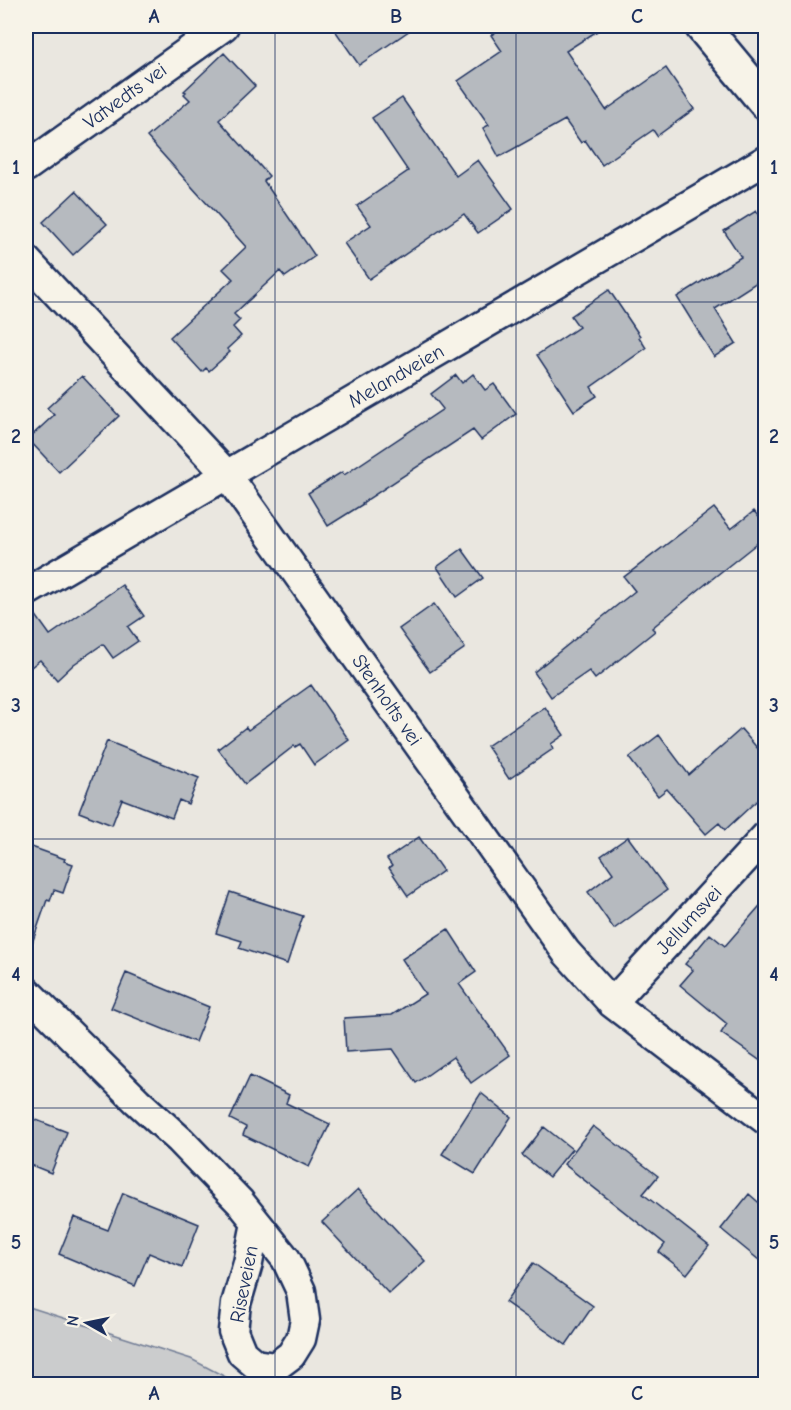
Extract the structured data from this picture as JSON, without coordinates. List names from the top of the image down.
{
  "streets": {
    "street": [
      "Vatvedts vei",
      "Melandveien",
      "Stenholts vei",
      "Jellumsvei",
      "Riseveien"
    ]
  },
  "crossings": [
    ["Melandveien", "Stenholts vei"],
    ["Stenholts vei", "Jellumsvei"]
  ],
  "north": "left",
  "grid": {
    "columns": ["A", "B", "C"],
    "rows": [
      "1",
      "2",
      "3",
      "4",
      "5"
    ]
  }
}
